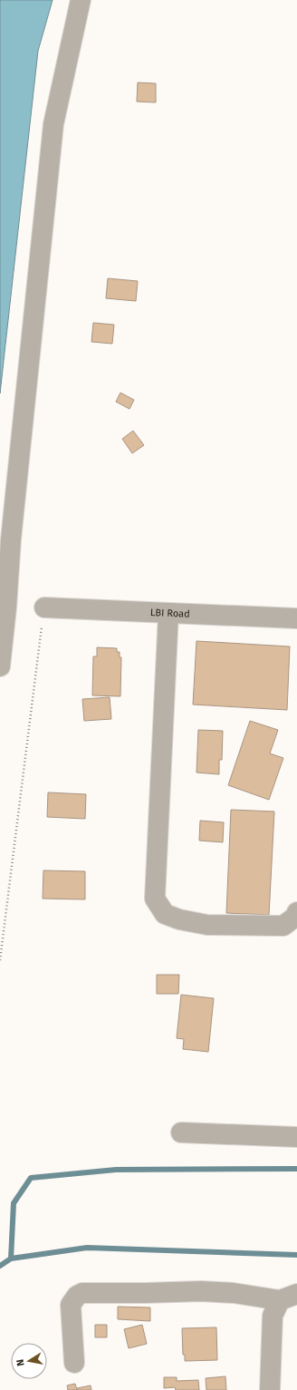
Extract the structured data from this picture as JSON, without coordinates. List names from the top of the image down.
{
  "streets": {
    "street": ["LBI Road"]
  },
  "north": "left"
}
